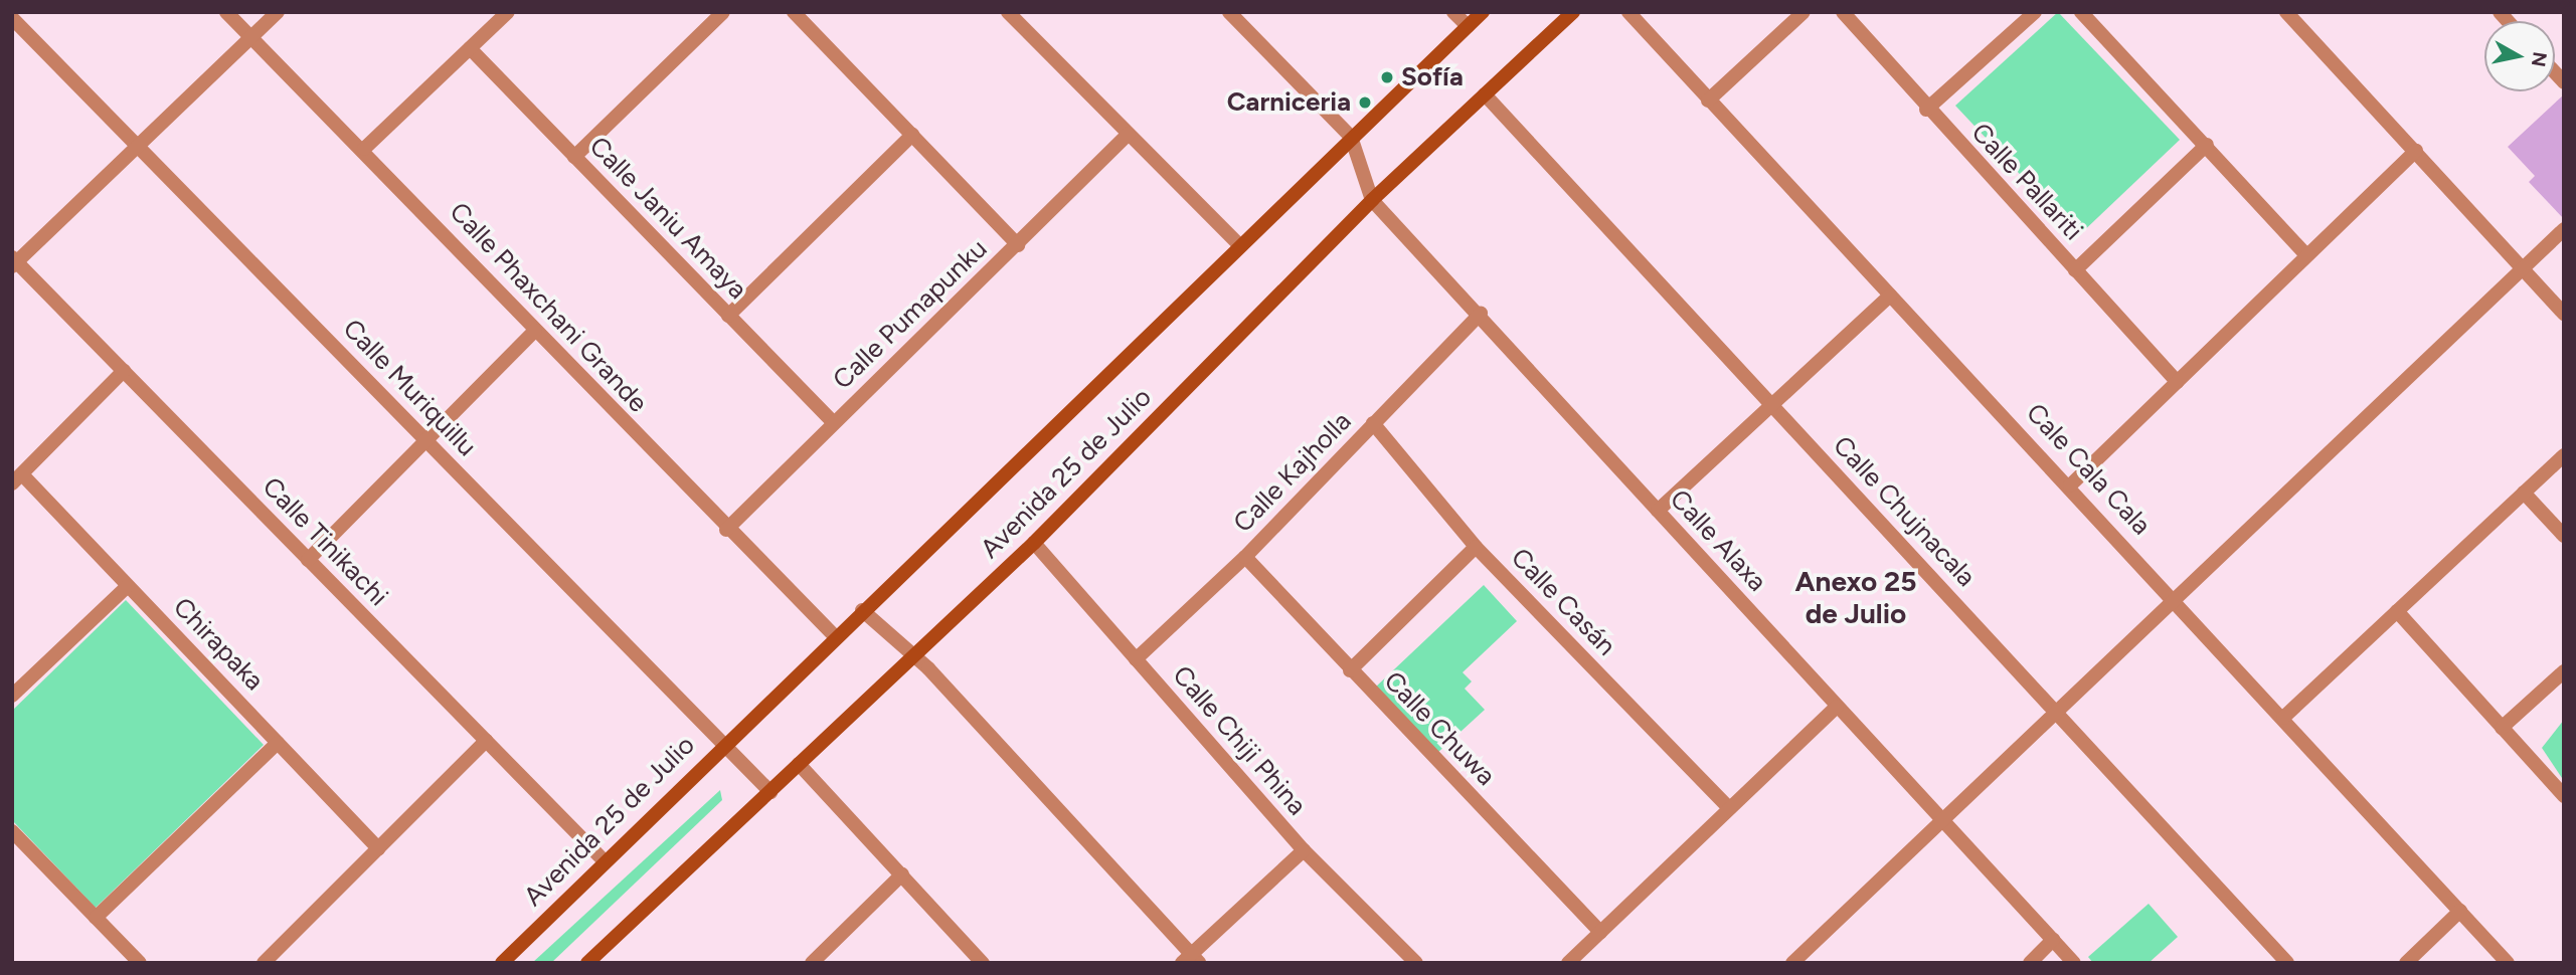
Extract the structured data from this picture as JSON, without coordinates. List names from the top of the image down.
{
  "streets": {
    "main road": ["Avenida 25 de Julio"],
    "street": [
      "Calle Pallariti",
      "Calle Janiu Amaya",
      "Calle Phaxchani Grande",
      "Calle Pumapunku",
      "Calle Muriquillu",
      "Cale Cala Cala",
      "Calle Kajholla",
      "Calle Chujnacala",
      "Calle Alaxa",
      "Calle Tinikachi",
      "Calle Casán",
      "Chirapaka",
      "Calle Chuwa",
      "Calle Chiji Phina"
    ]
  },
  "crossings": [
    ["Calle Janiu Amaya", "Calle Pumapunku"],
    ["Calle Phaxchani Grande", "Calle Pumapunku"],
    ["Calle Phaxchani Grande", "Avenida 25 de Julio"],
    ["Calle Muriquillu", "Avenida 25 de Julio"],
    ["Calle Kajholla", "Calle Alaxa"],
    ["Calle Kajholla", "Calle Casán"],
    ["Calle Kajholla", "Calle Chuwa"],
    ["Calle Kajholla", "Calle Chiji Phina"],
    ["Avenida 25 de Julio", "Calle Chujnacala"],
    ["Avenida 25 de Julio", "Calle Alaxa"],
    ["Avenida 25 de Julio", "Calle Tinikachi"],
    ["Avenida 25 de Julio", "Calle Chiji Phina"]
  ],
  "districts": ["Anexo 25 de Julio"],
  "places": ["Sofía", "Carniceria"],
  "north": "right"
}
